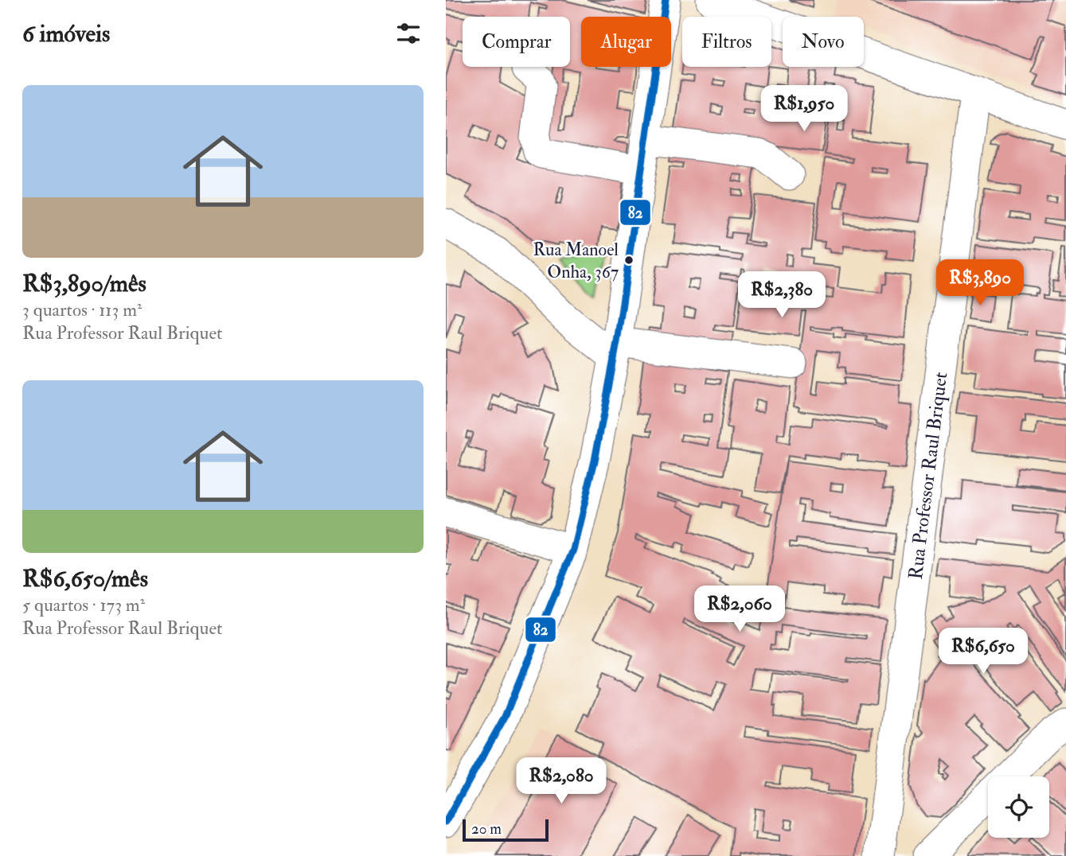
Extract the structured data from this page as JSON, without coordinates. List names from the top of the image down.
{
  "streets": {
    "street": ["Rua Professor Raul Briquet"]
  },
  "places": ["Rua Manoel Onha, 367"],
  "lines": ["transit line 82"],
  "scale_bar": "20 m",
  "page": {
    "heading": "6 imóveis",
    "chip": [
      "Comprar",
      "Alugar",
      "Filtros",
      "Novo"
    ],
    "list": [
      {
        "name": "R$3,890/mês",
        "note": "3 quartos · 113 m² · Rua Professor Raul Briquet"
      },
      {
        "name": "R$6,650/mês",
        "note": "5 quartos · 173 m² · Rua Professor Raul Briquet"
      }
    ],
    "price": [
      "R$1,950",
      "R$3,890",
      "R$2,380",
      "R$2,060",
      "R$6,650",
      "R$2,080"
    ],
    "scale": "20 m"
  }
}
